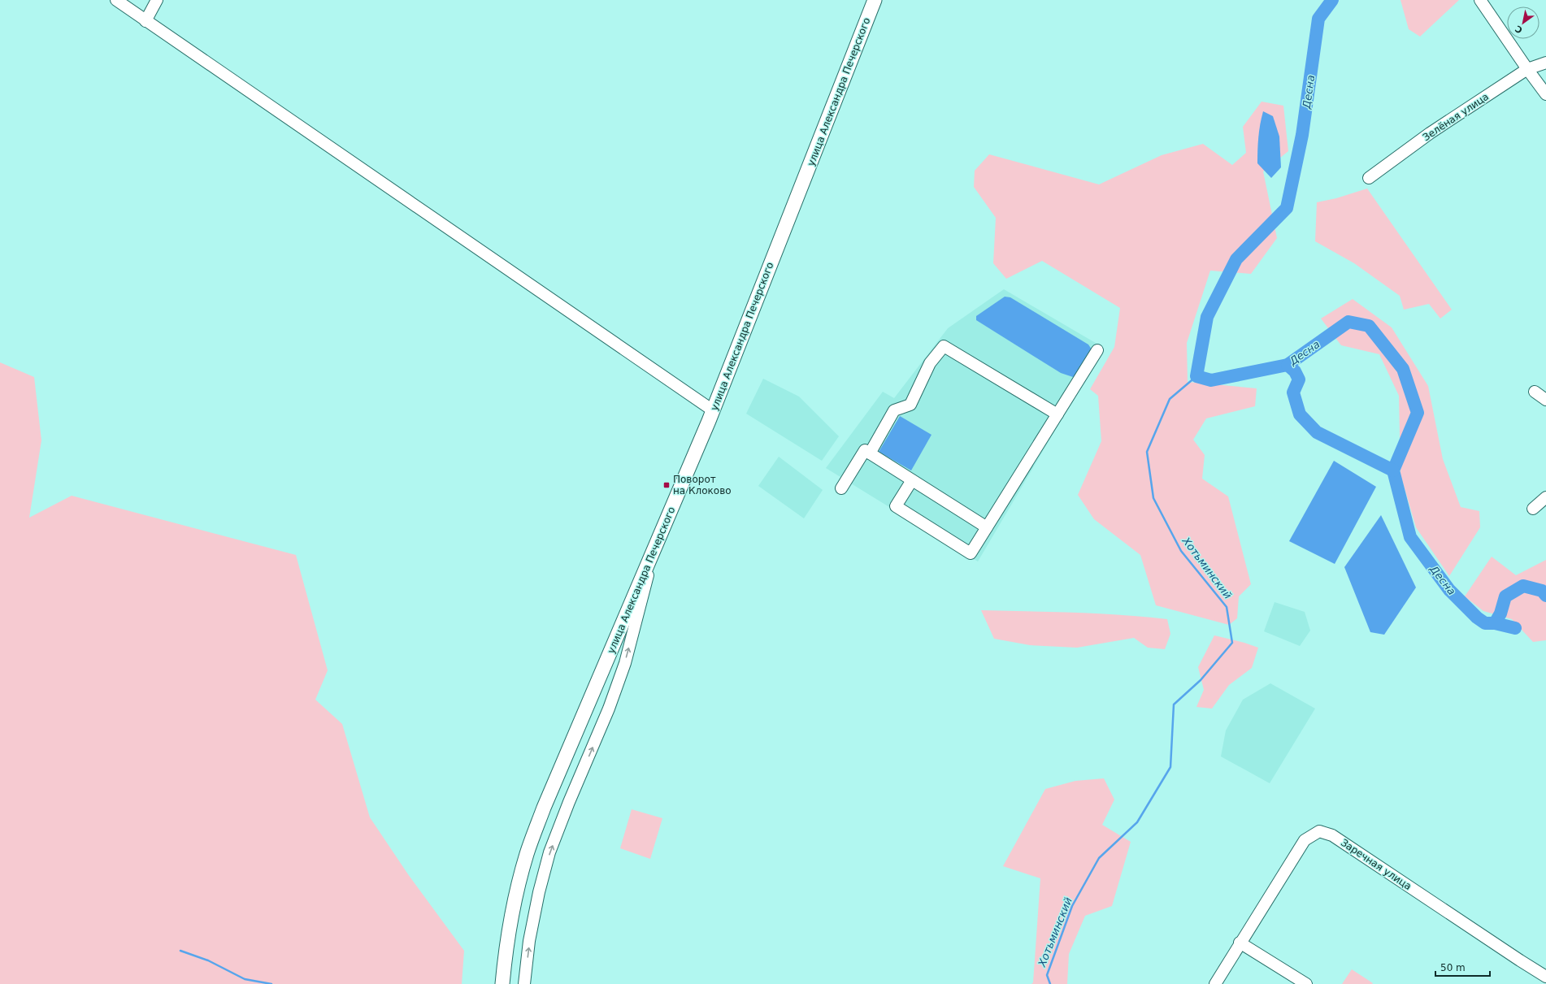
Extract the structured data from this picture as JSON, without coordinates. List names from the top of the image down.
{
  "streets": {
    "main road": ["улица Александра Печерского"],
    "street": ["Зелёная улица", "Заречная улица"]
  },
  "water": ["Десна", "Хотьминский"],
  "places": {
    "transit": ["Поворот на Клоково"]
  },
  "scale_bar": "50 m",
  "north": "bottom left"
}
